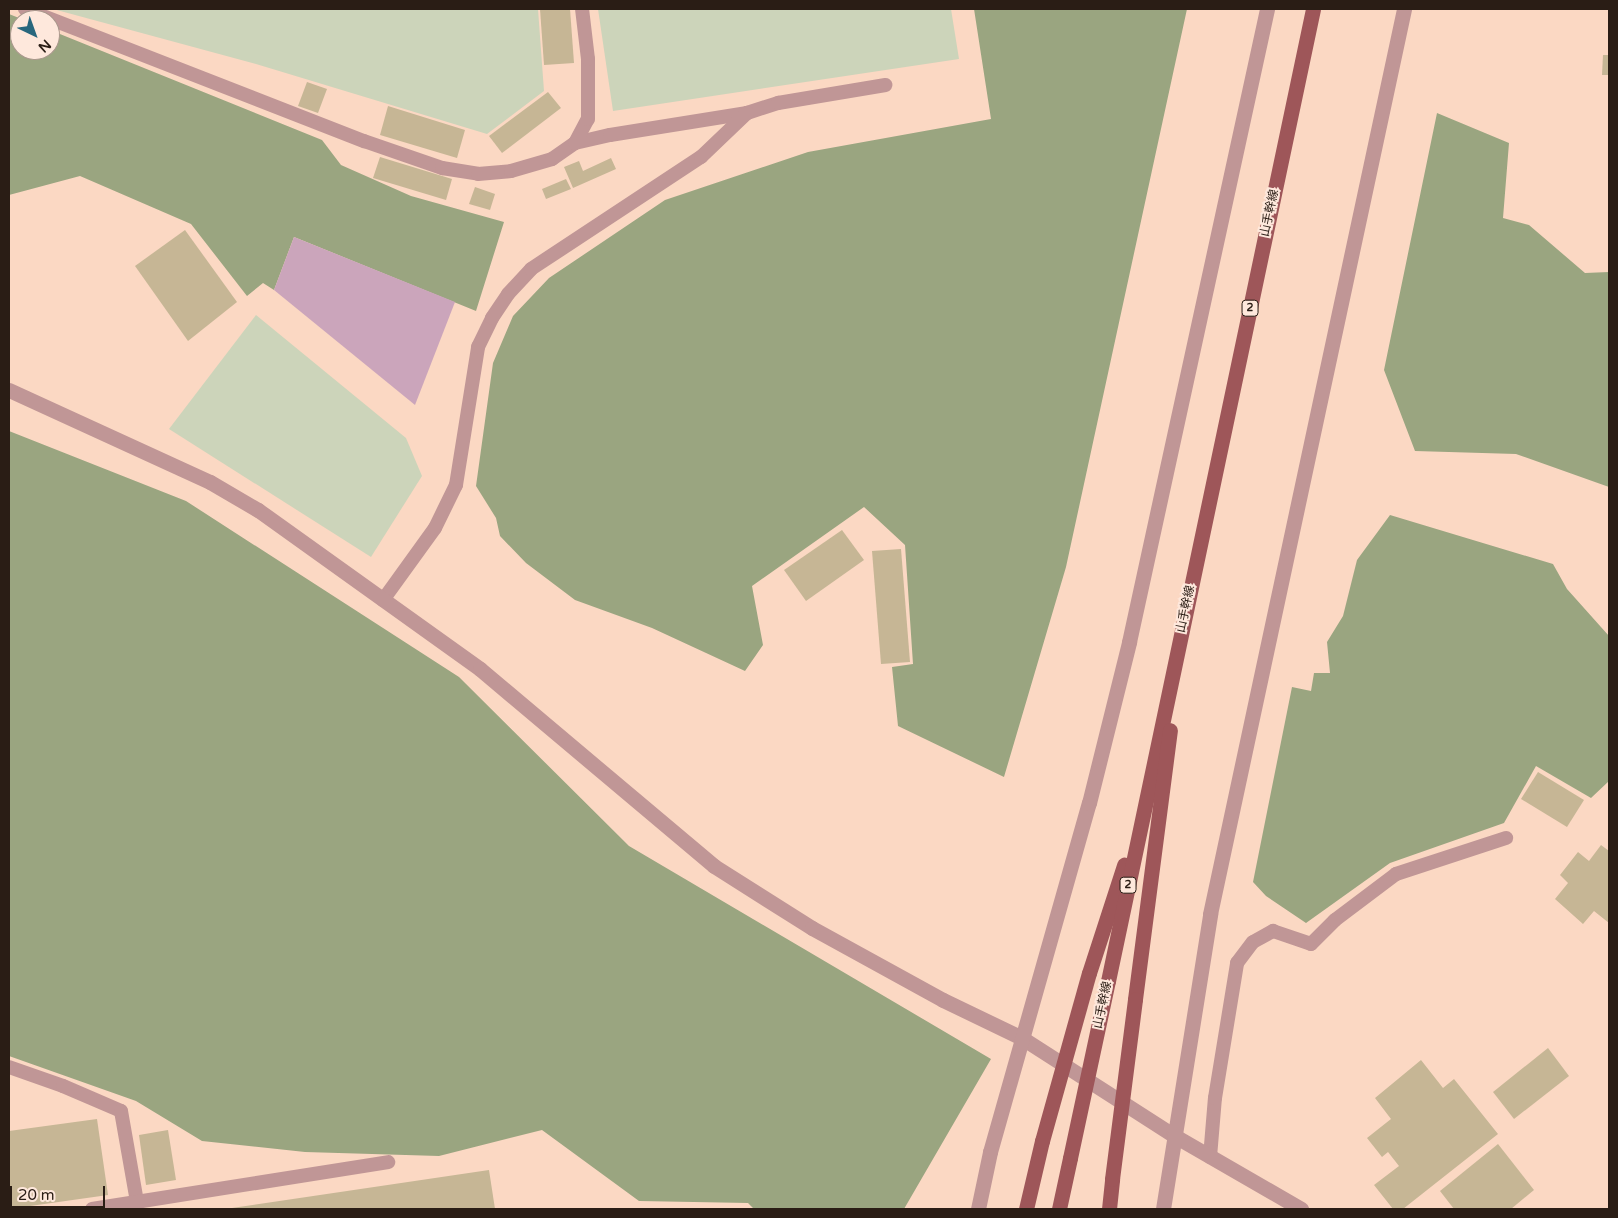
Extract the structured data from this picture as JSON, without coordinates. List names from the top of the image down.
{
  "streets": {
    "main road": ["山手幹線", "2"]
  },
  "scale_bar": "20 m",
  "north": "bottom right"
}
